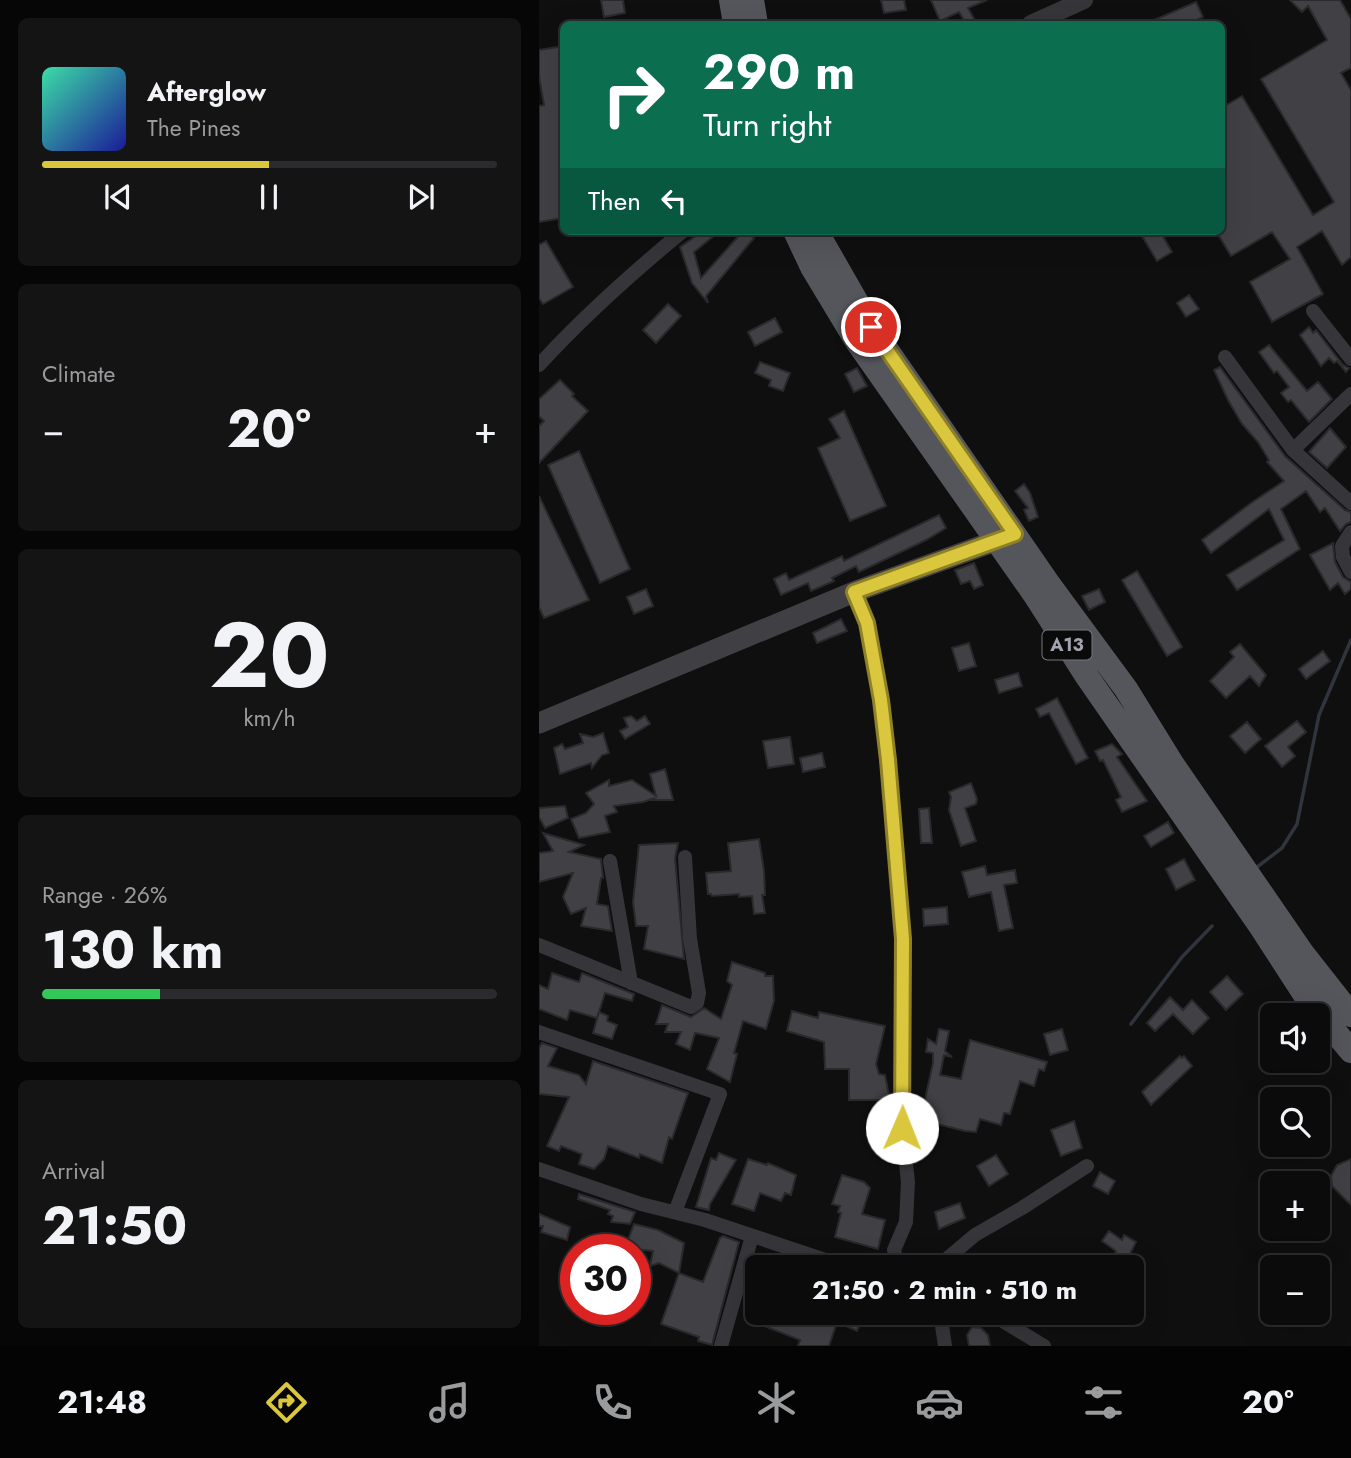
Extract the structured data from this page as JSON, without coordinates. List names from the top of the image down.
{
  "streets": {
    "highway": ["A13"]
  },
  "page": {
    "turn": ["290 m", "Turn right"],
    "song": ["Afterglow", "The Pines"],
    "then": "Then",
    "tile": [
      "Climate",
      ["20", "km/h"],
      ["Range · 26%", "130 km"],
      ["Arrival", "21:50"]
    ],
    "heat": ["−", "20°", "+"],
    "map_buttons": ["+", "−"],
    "limit": "30",
    "trip": "21:50 · 2 min · 510 m",
    "tabs": ["21:48", "20°"]
  }
}
